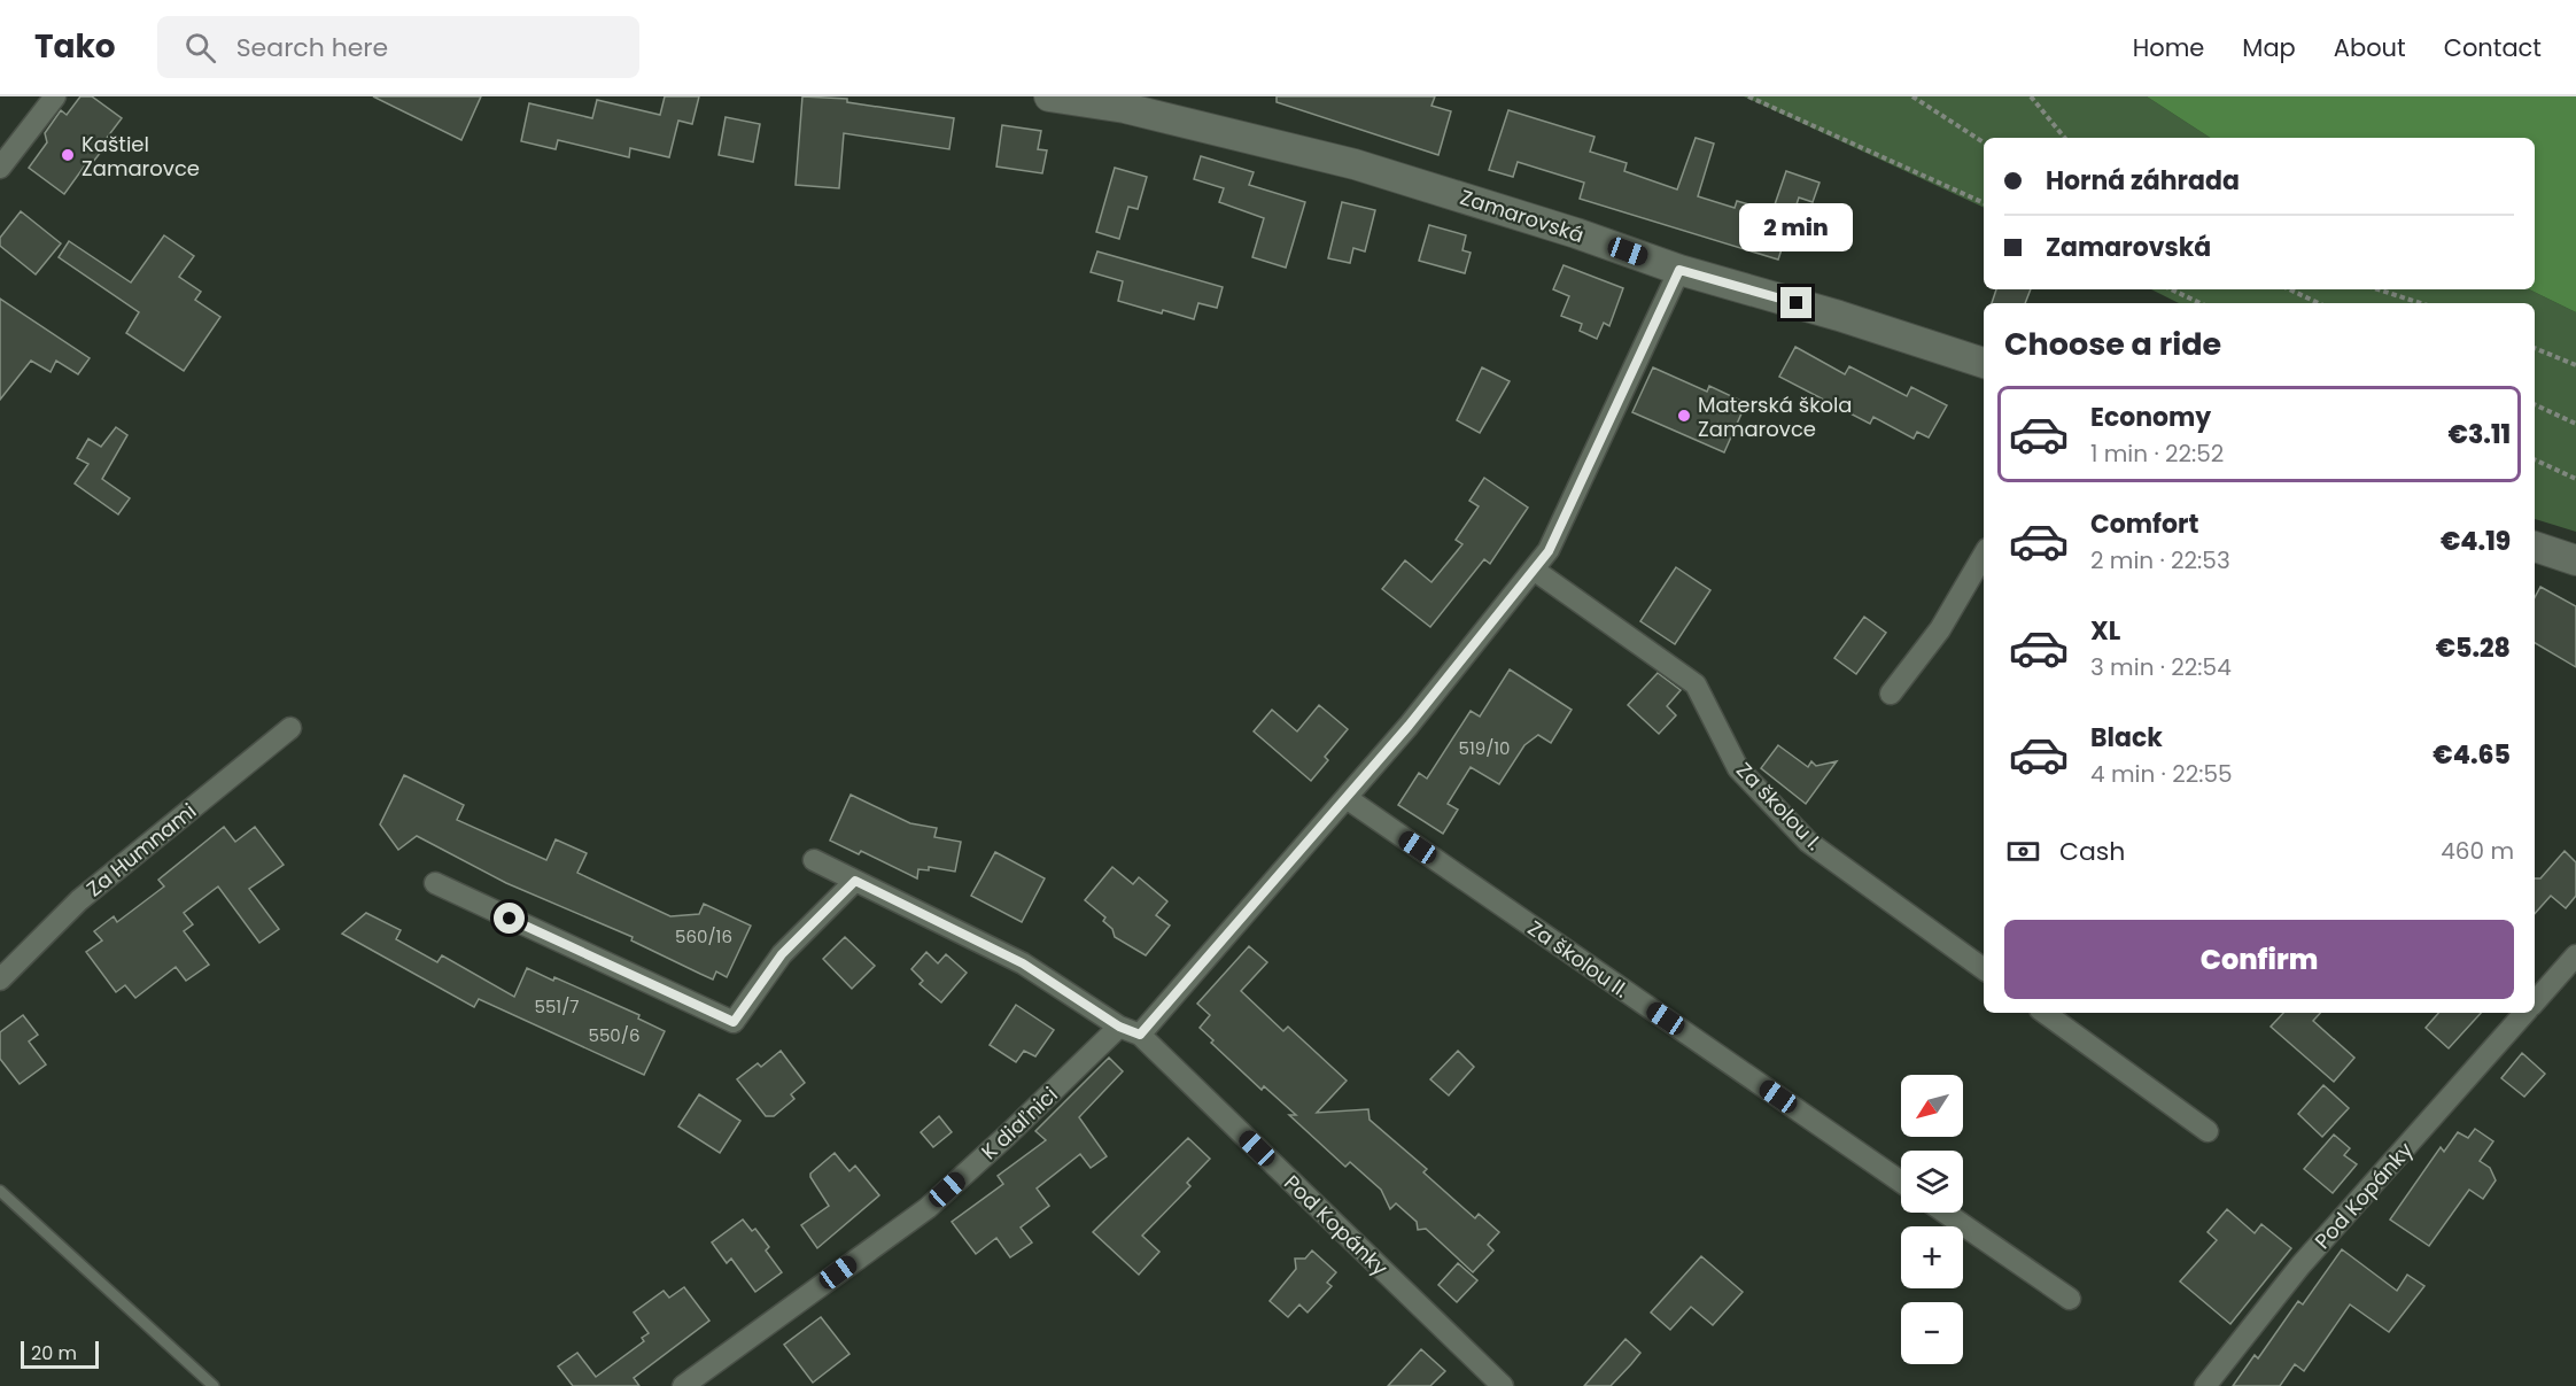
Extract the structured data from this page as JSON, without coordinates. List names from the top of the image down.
{
  "streets": {
    "main road": ["Zamarovská"],
    "street": [
      "Za školou I.",
      "Za Humnami",
      "Za školou II.",
      "K diaľnici",
      "Pod Kopánky"
    ]
  },
  "crossings": [
    ["K diaľnici", "Pod Kopánky"]
  ],
  "places": ["Kaštiel Zamarovce", "Materská škola Zamarovce"],
  "house_numbers": [
    "519/10",
    "560/16",
    "551/7",
    "550/6"
  ],
  "scale_bar": "20 m",
  "north": "bottom left",
  "page": {
    "header": "Tako",
    "search": "Search here",
    "nav": [
      "Home",
      "Map",
      "About",
      "Contact"
    ],
    "banner": ["Horná záhrada", "Zamarovská"],
    "bubble": "2 min",
    "heading": "Choose a ride",
    "list": [
      {
        "name": "Economy",
        "note": "1 min · 22:52",
        "value": "€3.11"
      },
      {
        "name": "Comfort",
        "note": "2 min · 22:53",
        "value": "€4.19"
      },
      {
        "name": "XL",
        "note": "3 min · 22:54",
        "value": "€5.28"
      },
      {
        "name": "Black",
        "note": "4 min · 22:55",
        "value": "€4.65"
      }
    ],
    "pay": ["Cash", "460 m"],
    "buttons": "Confirm",
    "map_buttons": ["+", "−"],
    "scale": "20 m"
  }
}
